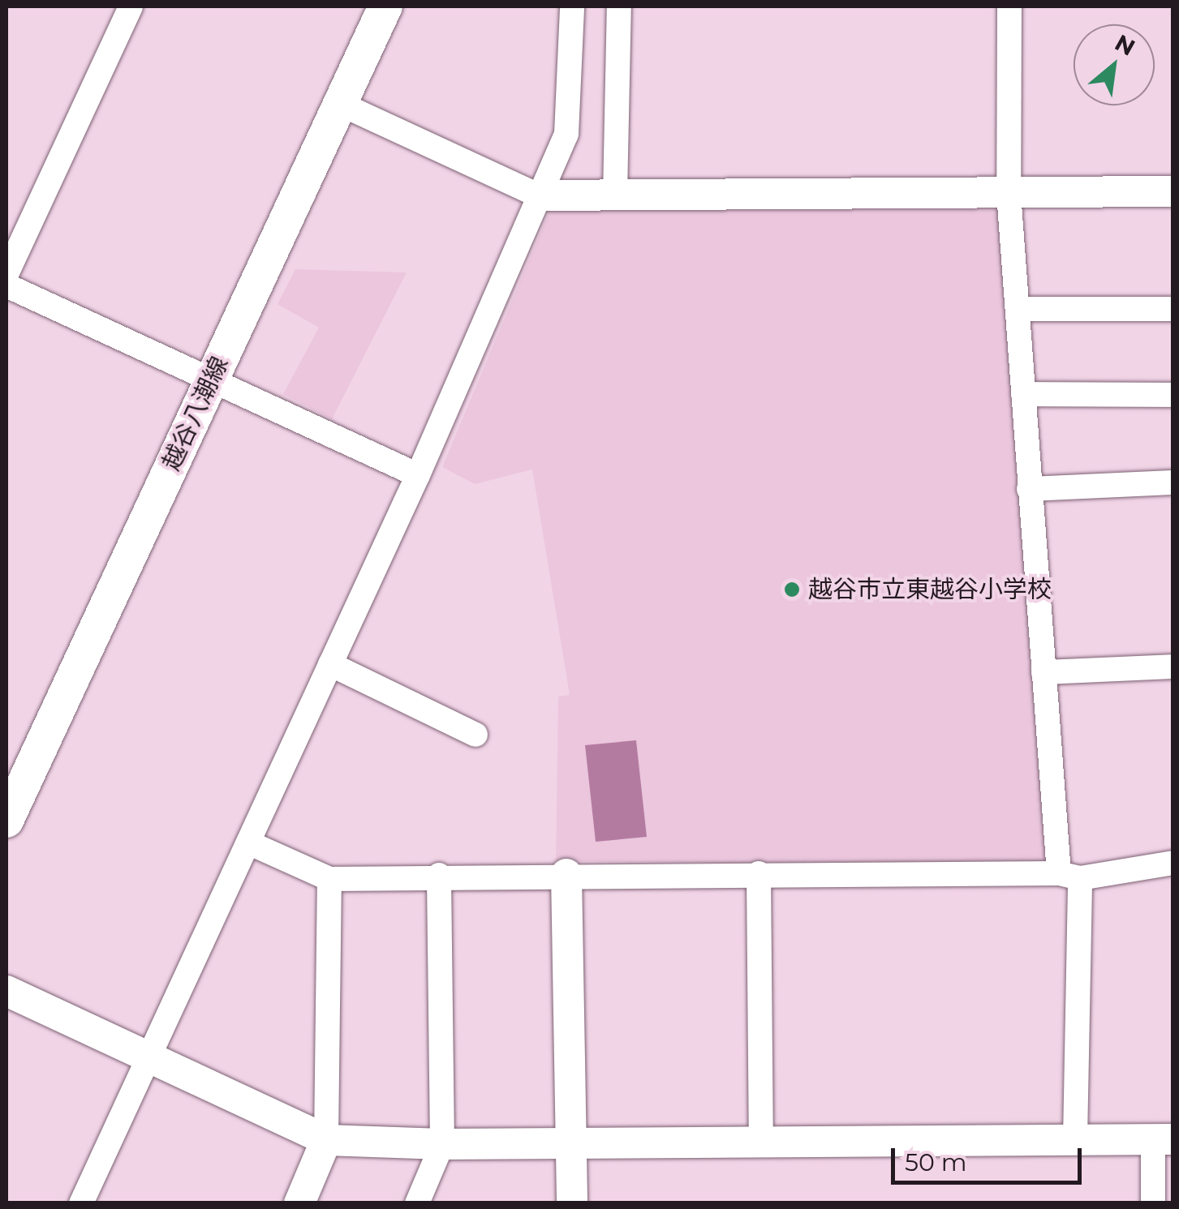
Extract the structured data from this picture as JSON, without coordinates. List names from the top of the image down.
{
  "streets": {
    "main road": ["越谷八潮線"]
  },
  "places": ["越谷市立東越谷小学校"],
  "scale_bar": "50 m",
  "north": "top right"
}
